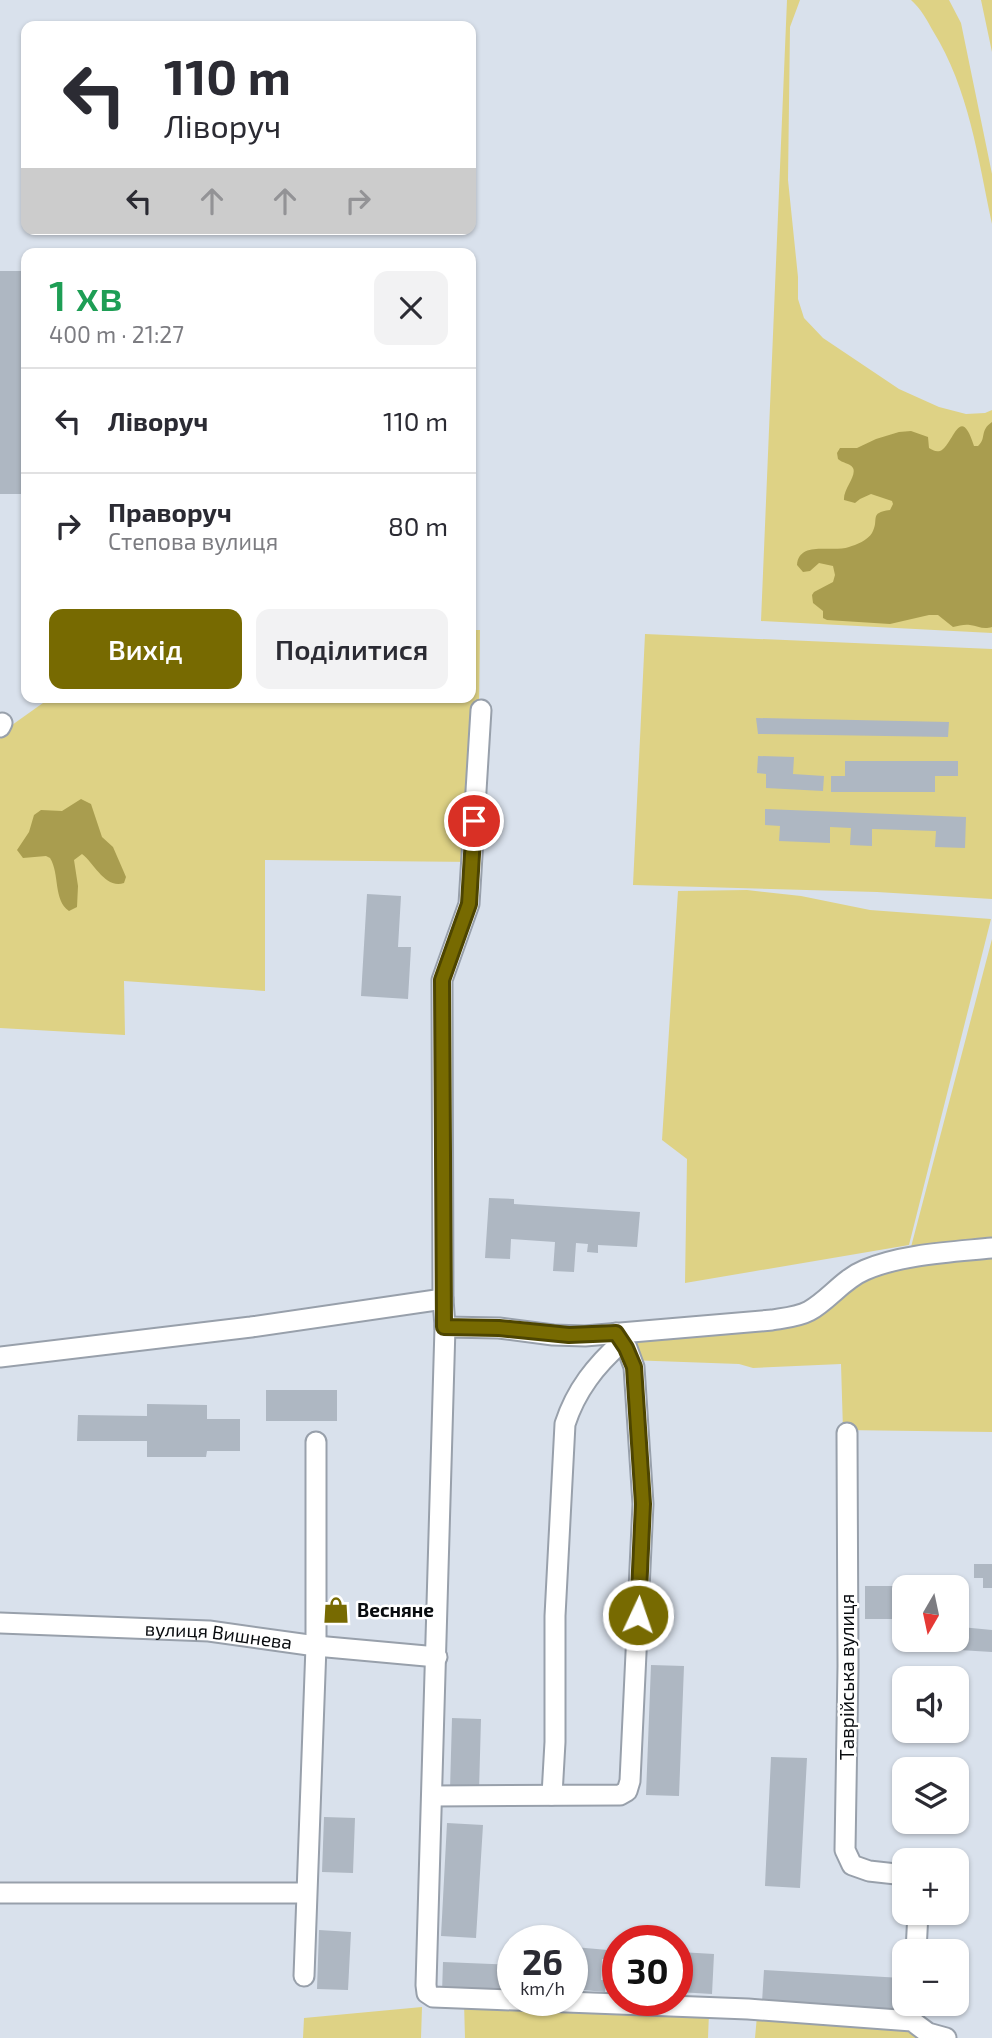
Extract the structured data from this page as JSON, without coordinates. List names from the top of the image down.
{
  "streets": {
    "street": ["вулиця Вишнева", "Таврійська вулиця"]
  },
  "places": {
    "shop": ["Весняне"]
  },
  "north": "bottom",
  "page": {
    "turn": ["110 m", "Ліворуч"],
    "heading": ["1 хв", "400 m · 21:27"],
    "list": [
      {
        "name": "Ліворуч",
        "value": "110 m"
      },
      {
        "name": "Праворуч",
        "note": "Степова вулиця",
        "value": "80 m"
      }
    ],
    "buttons": ["Вихід", "Поділитися"],
    "map_buttons": ["+", "−"],
    "speed": "26 km/h",
    "limit": "30"
  }
}
